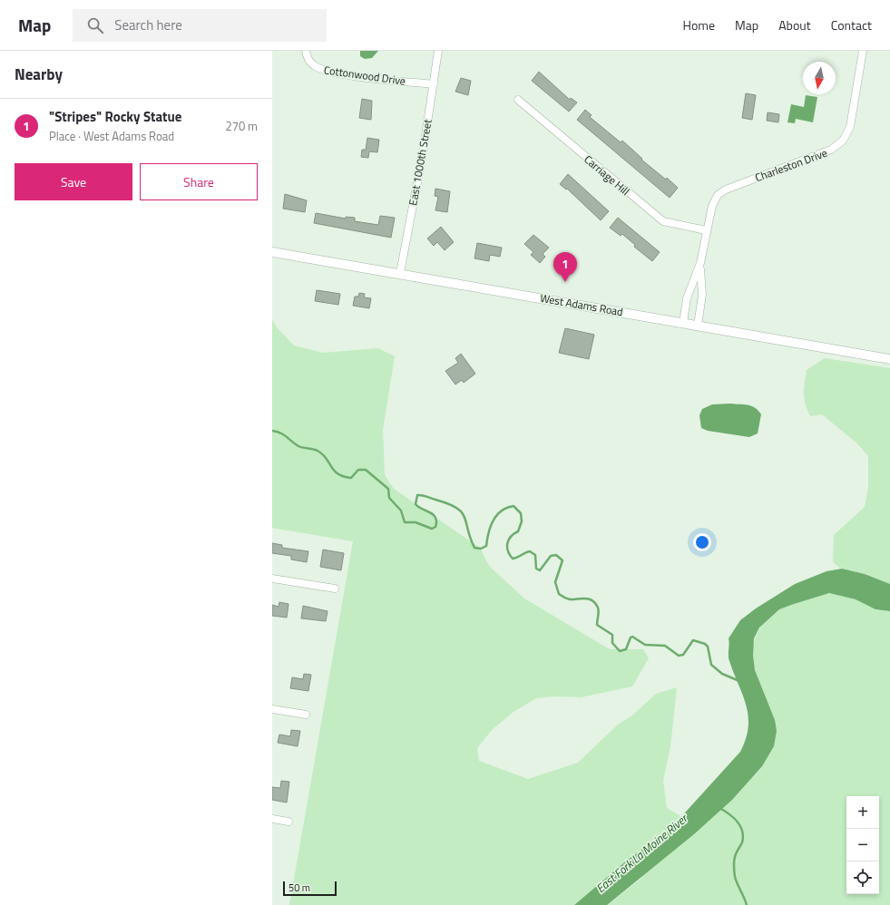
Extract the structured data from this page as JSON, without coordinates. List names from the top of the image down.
{
  "streets": {
    "street": [
      "Cottonwood Drive",
      "East 1000th Street",
      "Charleston Drive",
      "Carriage Hill",
      "West Adams Road"
    ]
  },
  "crossings": [
    ["Cottonwood Drive", "East 1000th Street"],
    ["East 1000th Street", "West Adams Road"],
    ["Charleston Drive", "Carriage Hill"],
    ["Charleston Drive", "West Adams Road"]
  ],
  "water": ["East Fork La Moine River"],
  "scale_bar": "50 m",
  "north": "bottom",
  "page": {
    "header": "Map",
    "search": "Search here",
    "nav": [
      "Home",
      "Map",
      "About",
      "Contact"
    ],
    "heading": "Nearby",
    "list": [
      {
        "mark": "1",
        "name": "\"Stripes\" Rocky Statue",
        "note": "Place · West Adams Road",
        "value": "270 m"
      }
    ],
    "buttons": ["Save", "Share"],
    "pins": "1",
    "map_buttons": ["+", "−"],
    "scale": "50 m"
  }
}
